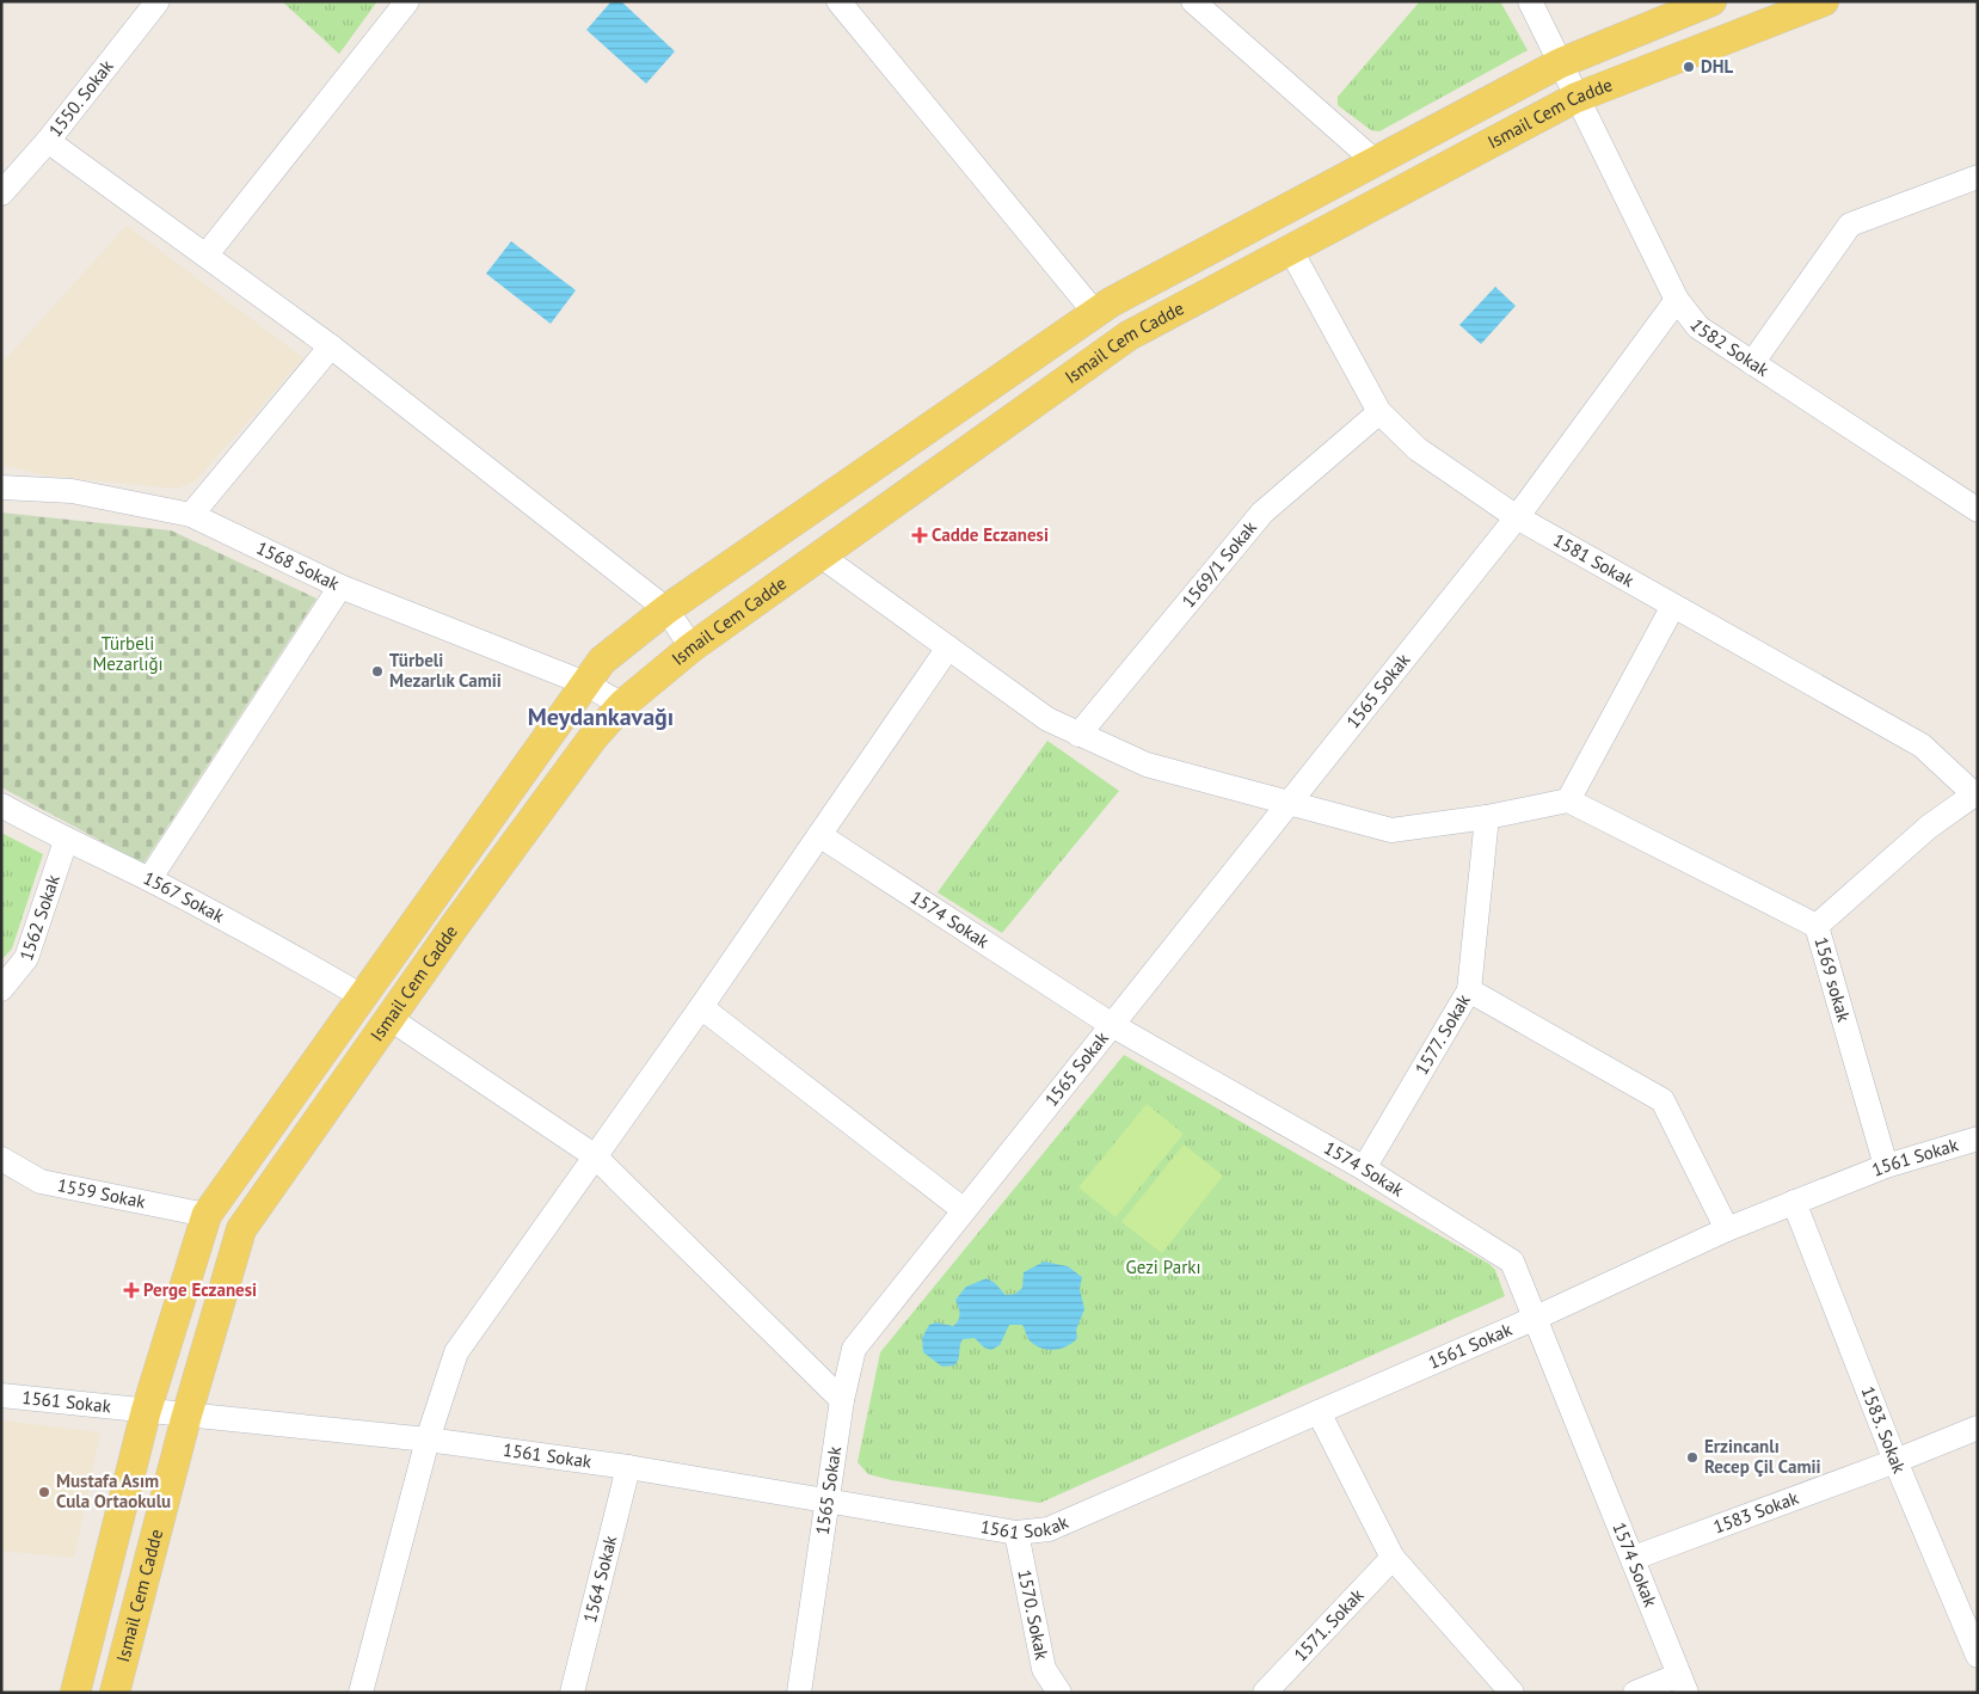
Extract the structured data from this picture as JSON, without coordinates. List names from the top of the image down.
{
  "streets": {
    "main road": ["Ismail Cem Cadde"],
    "street": [
      "1550. Sokak",
      "1582 Sokak",
      "1581 Sokak",
      "1569/1 Sokak",
      "1568 Sokak",
      "1565 Sokak",
      "1567 Sokak",
      "1562 Sokak",
      "1574 Sokak",
      "1569 sokak",
      "1577. Sokak",
      "1561 Sokak",
      "1559 Sokak",
      "1583. Sokak",
      "1583 Sokak",
      "1564 Sokak",
      "1570. Sokak",
      "1571. Sokak"
    ]
  },
  "crossings": [
    ["Ismail Cem Cadde", "1582 Sokak"],
    ["Ismail Cem Cadde", "1581 Sokak"],
    ["Ismail Cem Cadde", "1568 Sokak"],
    ["Ismail Cem Cadde", "1567 Sokak"],
    ["Ismail Cem Cadde", "1561 Sokak"],
    ["Ismail Cem Cadde", "1559 Sokak"],
    ["1582 Sokak", "1565 Sokak"],
    ["1581 Sokak", "1569/1 Sokak"],
    ["1581 Sokak", "1565 Sokak"],
    ["1581 Sokak", "1569 sokak"],
    ["1565 Sokak", "1574 Sokak"],
    ["1565 Sokak", "1561 Sokak"],
    ["1567 Sokak", "1562 Sokak"],
    ["1574 Sokak", "1577. Sokak"],
    ["1574 Sokak", "1561 Sokak"],
    ["1574 Sokak", "1583 Sokak"],
    ["1569 sokak", "1561 Sokak"],
    ["1561 Sokak", "1583. Sokak"],
    ["1561 Sokak", "1564 Sokak"],
    ["1561 Sokak", "1570. Sokak"],
    ["1583. Sokak", "1583 Sokak"]
  ],
  "districts": ["Meydankavağı"],
  "parks": ["Türbeli Mezarlığı", "Gezi Parkı"],
  "places": {
    "other": [
      "DHL",
      "Türbeli Mezarlık Camii",
      "Erzincanlı Recep Çil Camii",
      "Mustafa Asım Cula Ortaokulu"
    ],
    "health": ["Cadde Eczanesi", "Perge Eczanesi"]
  }
}
